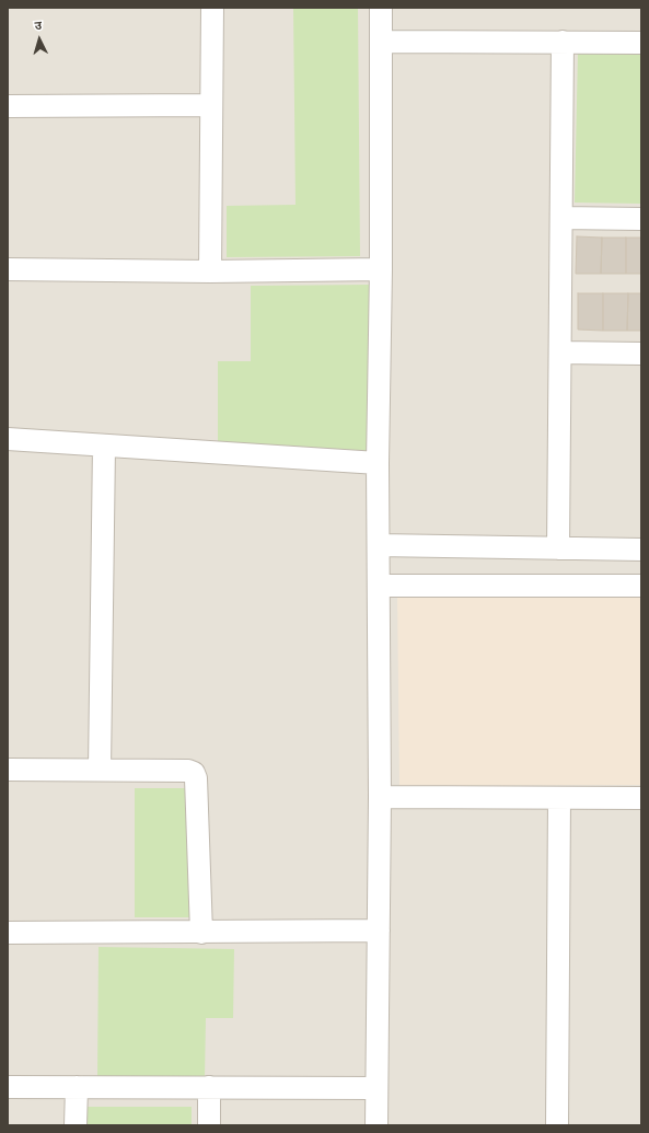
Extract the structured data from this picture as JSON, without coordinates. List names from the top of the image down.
{
  "north": "top"
}
